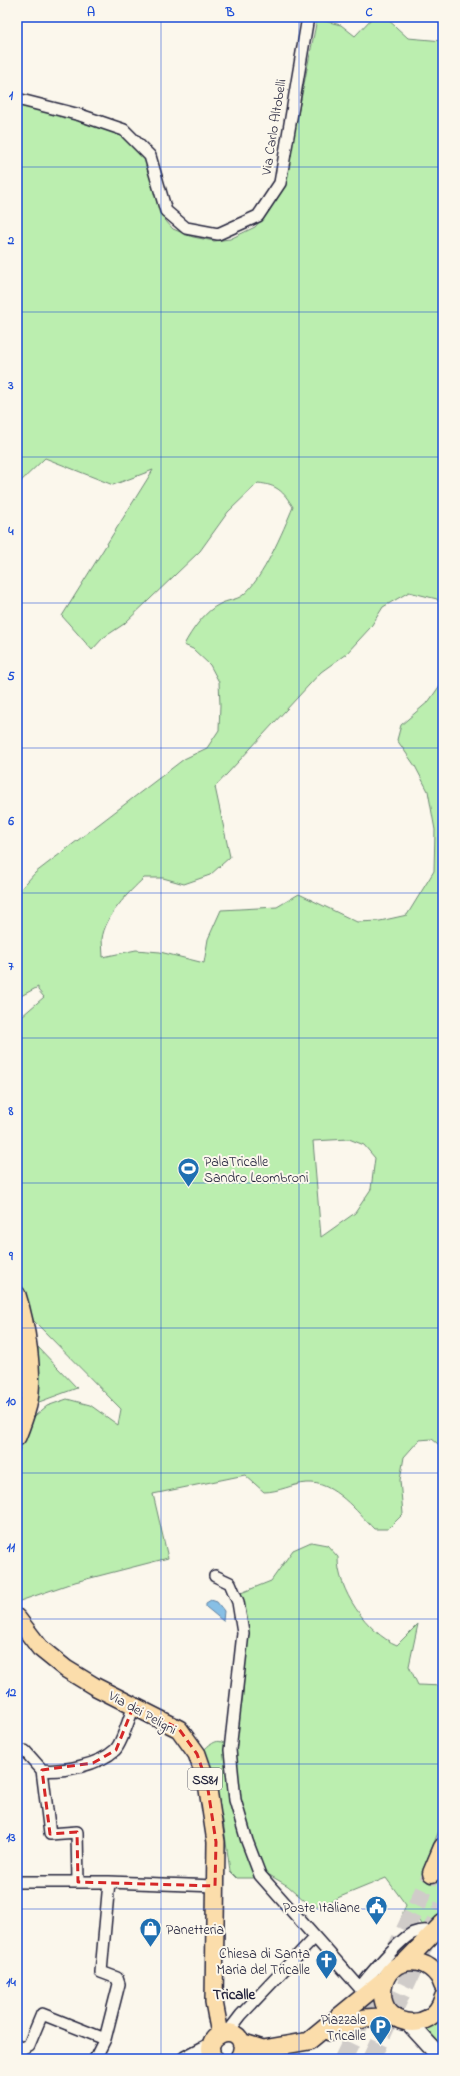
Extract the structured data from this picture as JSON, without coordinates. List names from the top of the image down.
{
  "streets": {
    "main road": ["Via dei Peligni", "SS81"],
    "street": ["Via Carlo Altobelli"]
  },
  "districts": ["Tricalle"],
  "places": {
    "sports": ["PalaTricalle Sandro Leombroni"],
    "public building": ["Poste Italiane"],
    "shop": ["Panetteria"],
    "church": ["Chiesa di Santa Maria del Tricalle"],
    "parking": ["Piazzale Tricalle"]
  },
  "grid": {
    "columns": ["A", "B", "C"],
    "rows": [
      "1",
      "2",
      "3",
      "4",
      "5",
      "6",
      "7",
      "8",
      "9",
      "10",
      "11",
      "12",
      "13",
      "14"
    ]
  }
}
